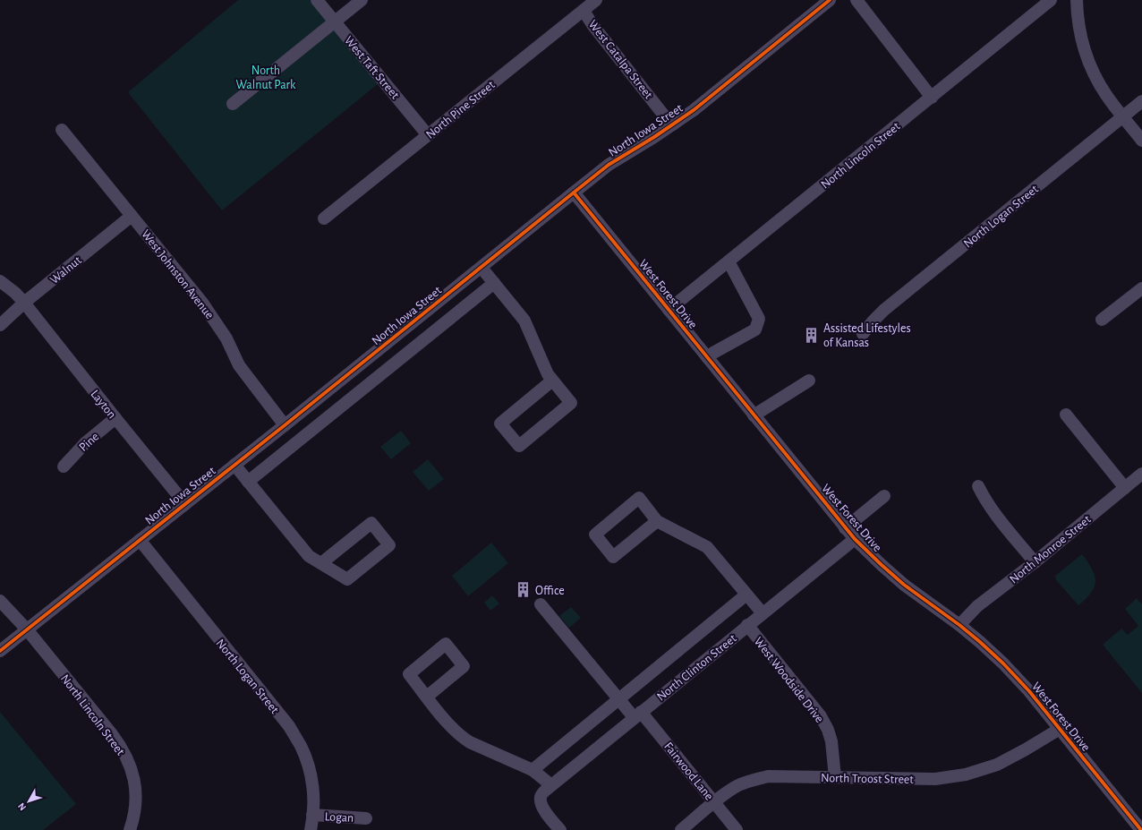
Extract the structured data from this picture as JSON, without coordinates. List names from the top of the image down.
{
  "streets": {
    "street": [
      "West Catalpa Street",
      "West Taft Street",
      "North Pine Street",
      "North Iowa Street",
      "North Lincoln Street",
      "North Logan Street",
      "Walnut",
      "West Johnston Avenue",
      "West Forest Drive",
      "Layton",
      "Pine",
      "North Monroe Street",
      "North Clinton Street",
      "West Woodside Drive",
      "Fairwood Lane",
      "North Troost Street",
      "Logan"
    ]
  },
  "crossings": [
    ["West Catalpa Street", "North Pine Street"],
    ["West Catalpa Street", "North Iowa Street"],
    ["West Taft Street", "North Pine Street"],
    ["North Iowa Street", "North Lincoln Street"],
    ["North Iowa Street", "North Logan Street"],
    ["North Iowa Street", "West Johnston Avenue"],
    ["North Iowa Street", "West Forest Drive"],
    ["North Iowa Street", "Layton"],
    ["North Lincoln Street", "West Forest Drive"],
    ["North Logan Street", "Logan"],
    ["Walnut", "West Johnston Avenue"],
    ["Walnut", "Layton"],
    ["West Forest Drive", "North Monroe Street"],
    ["West Forest Drive", "North Clinton Street"],
    ["West Forest Drive", "North Troost Street"],
    ["Layton", "Pine"],
    ["North Clinton Street", "West Woodside Drive"],
    ["North Clinton Street", "Fairwood Lane"],
    ["West Woodside Drive", "North Troost Street"],
    ["Fairwood Lane", "North Troost Street"]
  ],
  "parks": ["North Walnut Park"],
  "places": {
    "building": ["Assisted Lifestyles of Kansas", "Office"]
  },
  "north": "bottom left"
}
